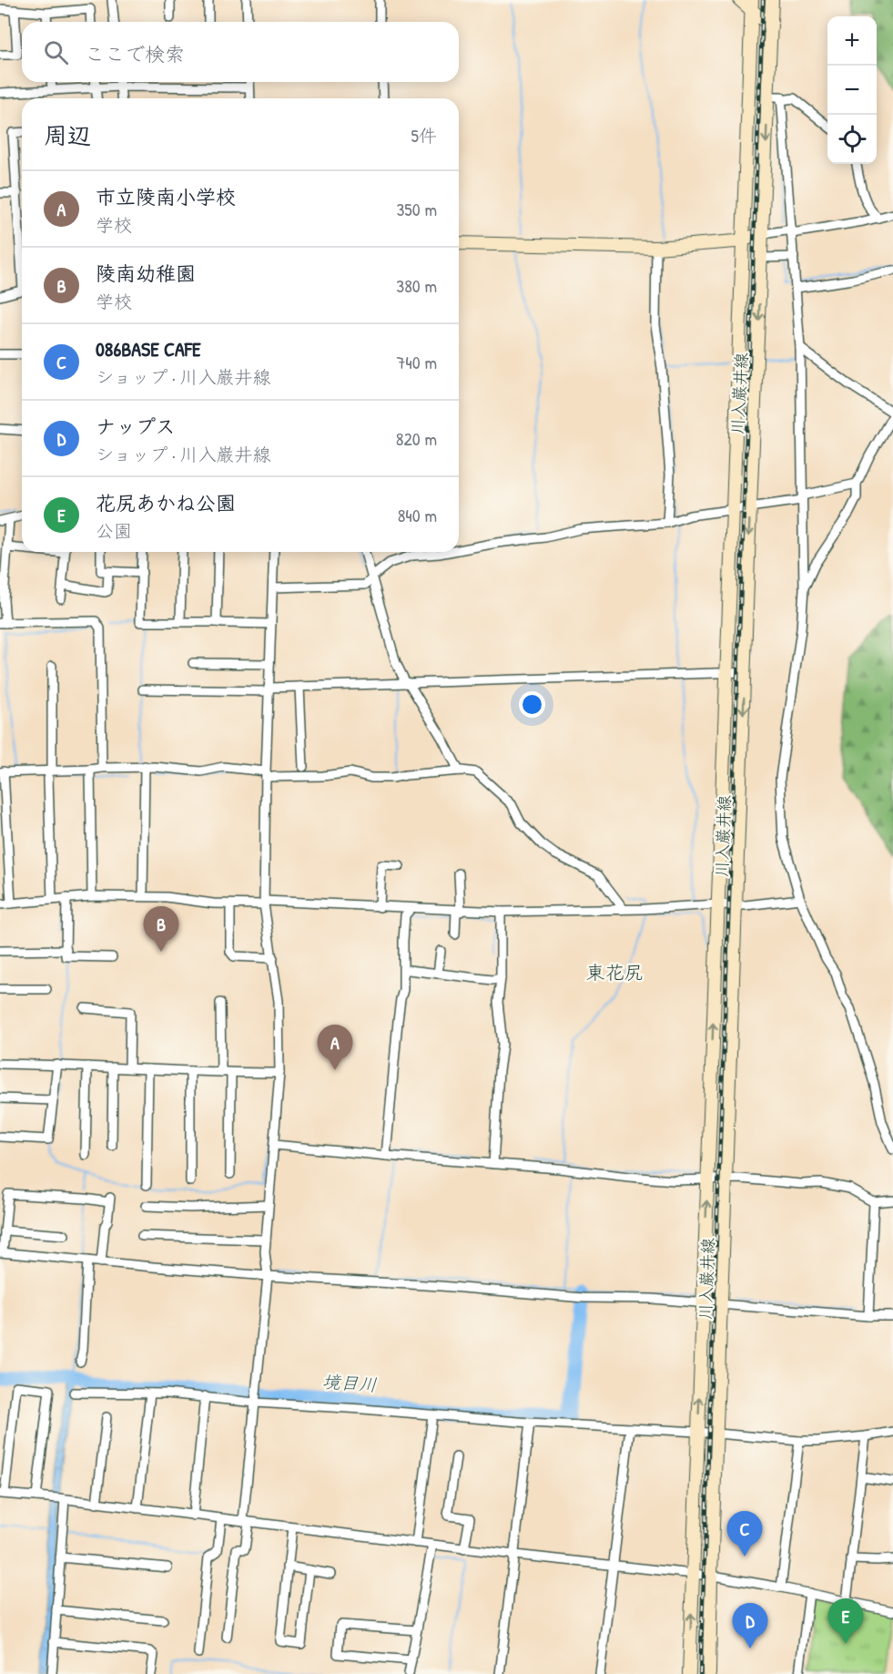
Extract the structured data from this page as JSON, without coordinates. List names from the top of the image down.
{
  "streets": {
    "main road": ["川入巌井線"]
  },
  "districts": ["東花尻"],
  "water": ["境目川"],
  "page": {
    "map_buttons": ["+", "−"],
    "search": "ここで検索",
    "heading": ["周辺", "5件"],
    "list": [
      {
        "mark": "A",
        "name": "市立陵南小学校",
        "note": "学校",
        "value": "350 m"
      },
      {
        "mark": "B",
        "name": "陵南幼稚園",
        "note": "学校",
        "value": "380 m"
      },
      {
        "mark": "C",
        "name": "086BASE CAFE",
        "note": "ショップ · 川入巌井線",
        "value": "740 m"
      },
      {
        "mark": "D",
        "name": "ナップス",
        "note": "ショップ · 川入巌井線",
        "value": "820 m"
      },
      {
        "mark": "E",
        "name": "花尻あかね公園",
        "note": "公園",
        "value": "840 m"
      }
    ],
    "pins": [
      "B",
      "A",
      "C",
      "E",
      "D"
    ]
  }
}
